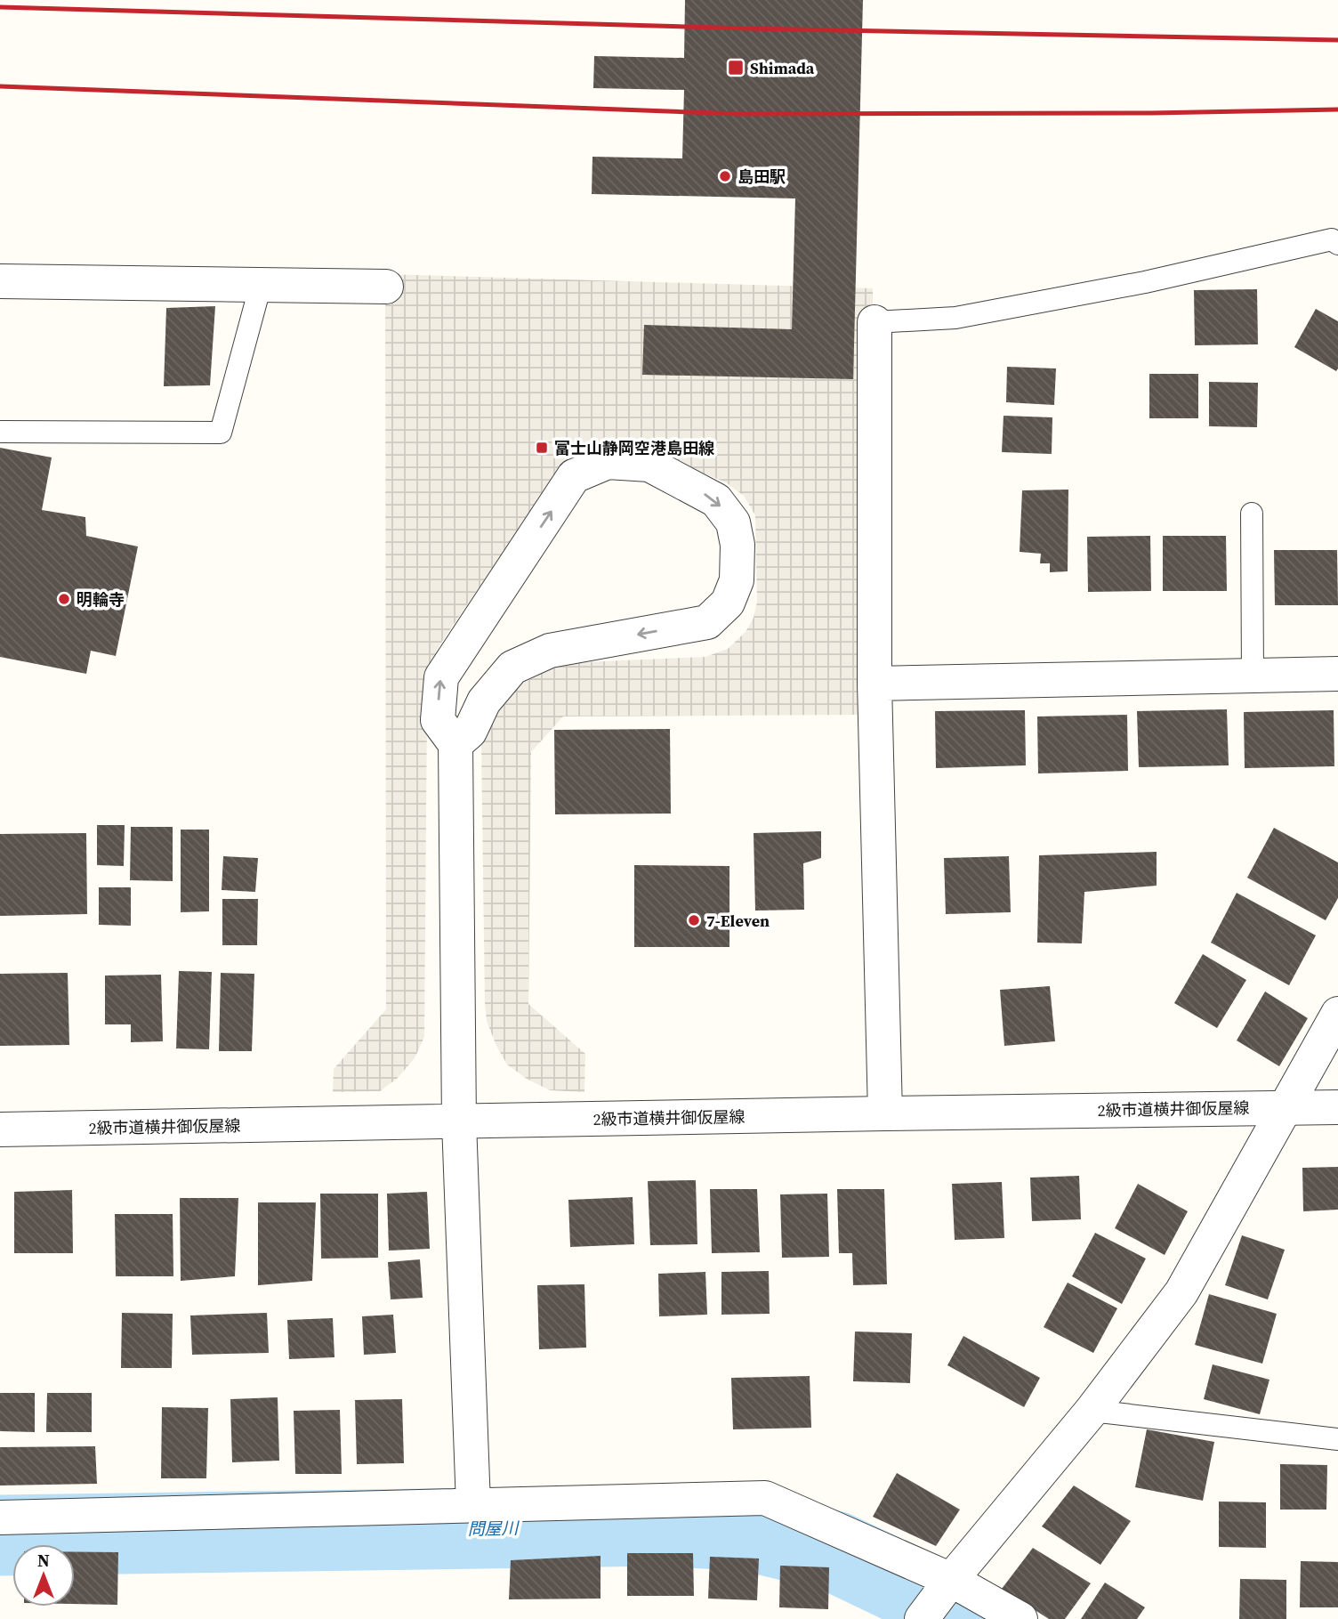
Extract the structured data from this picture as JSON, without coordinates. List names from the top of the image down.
{
  "streets": {
    "street": ["2級市道横井御仮屋線"]
  },
  "water": ["問屋川"],
  "places": {
    "transit": ["Shimada", "富士山静岡空港島田線"],
    "other": ["島田駅", "明輪寺", "7-Eleven"]
  },
  "north": "top"
}
